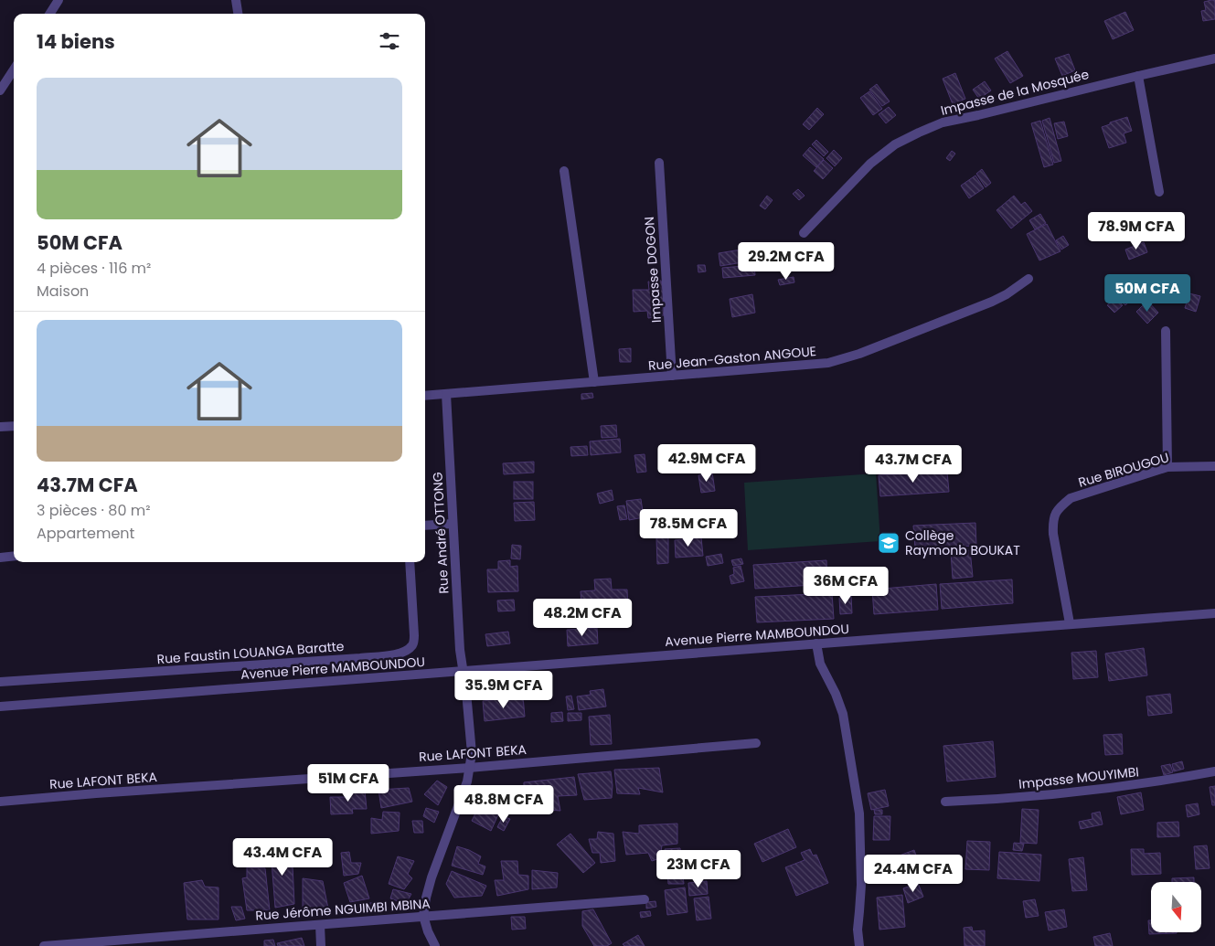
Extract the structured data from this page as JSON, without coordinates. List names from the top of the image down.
{
  "streets": {
    "street": [
      "Impasse de la Mosquée",
      "Impasse DOGON",
      "Rue Jean-Gaston ANGOUE",
      "Rue BIROUGOU",
      "Rue André OTTONG",
      "Avenue Pierre MAMBOUNDOU",
      "Rue Faustin LOUANGA Baratte",
      "Rue LAFONT BEKA",
      "Impasse MOUYIMBI",
      "Rue Jérôme NGUIMBI MBINA"
    ]
  },
  "crossings": [
    ["Impasse DOGON", "Rue Jean-Gaston ANGOUE"],
    ["Rue Jean-Gaston ANGOUE", "Rue André OTTONG"],
    ["Rue BIROUGOU", "Avenue Pierre MAMBOUNDOU"],
    ["Rue André OTTONG", "Avenue Pierre MAMBOUNDOU"],
    ["Rue André OTTONG", "Rue LAFONT BEKA"],
    ["Rue André OTTONG", "Rue Jérôme NGUIMBI MBINA"]
  ],
  "places": {
    "school or university": ["Collège Raymonb BOUKAT"]
  },
  "north": "bottom",
  "page": {
    "heading": "14 biens",
    "list": [
      {
        "name": "50M CFA",
        "note": "4 pièces · 116 m² · Maison"
      },
      {
        "name": "43.7M CFA",
        "note": "3 pièces · 80 m² · Appartement"
      }
    ],
    "price": [
      "78.9M CFA",
      "29.2M CFA",
      "50M CFA",
      "42.9M CFA",
      "43.7M CFA",
      "78.5M CFA",
      "36M CFA",
      "48.2M CFA",
      "35.9M CFA",
      "51M CFA",
      "48.8M CFA",
      "43.4M CFA",
      "23M CFA",
      "24.4M CFA"
    ]
  }
}
